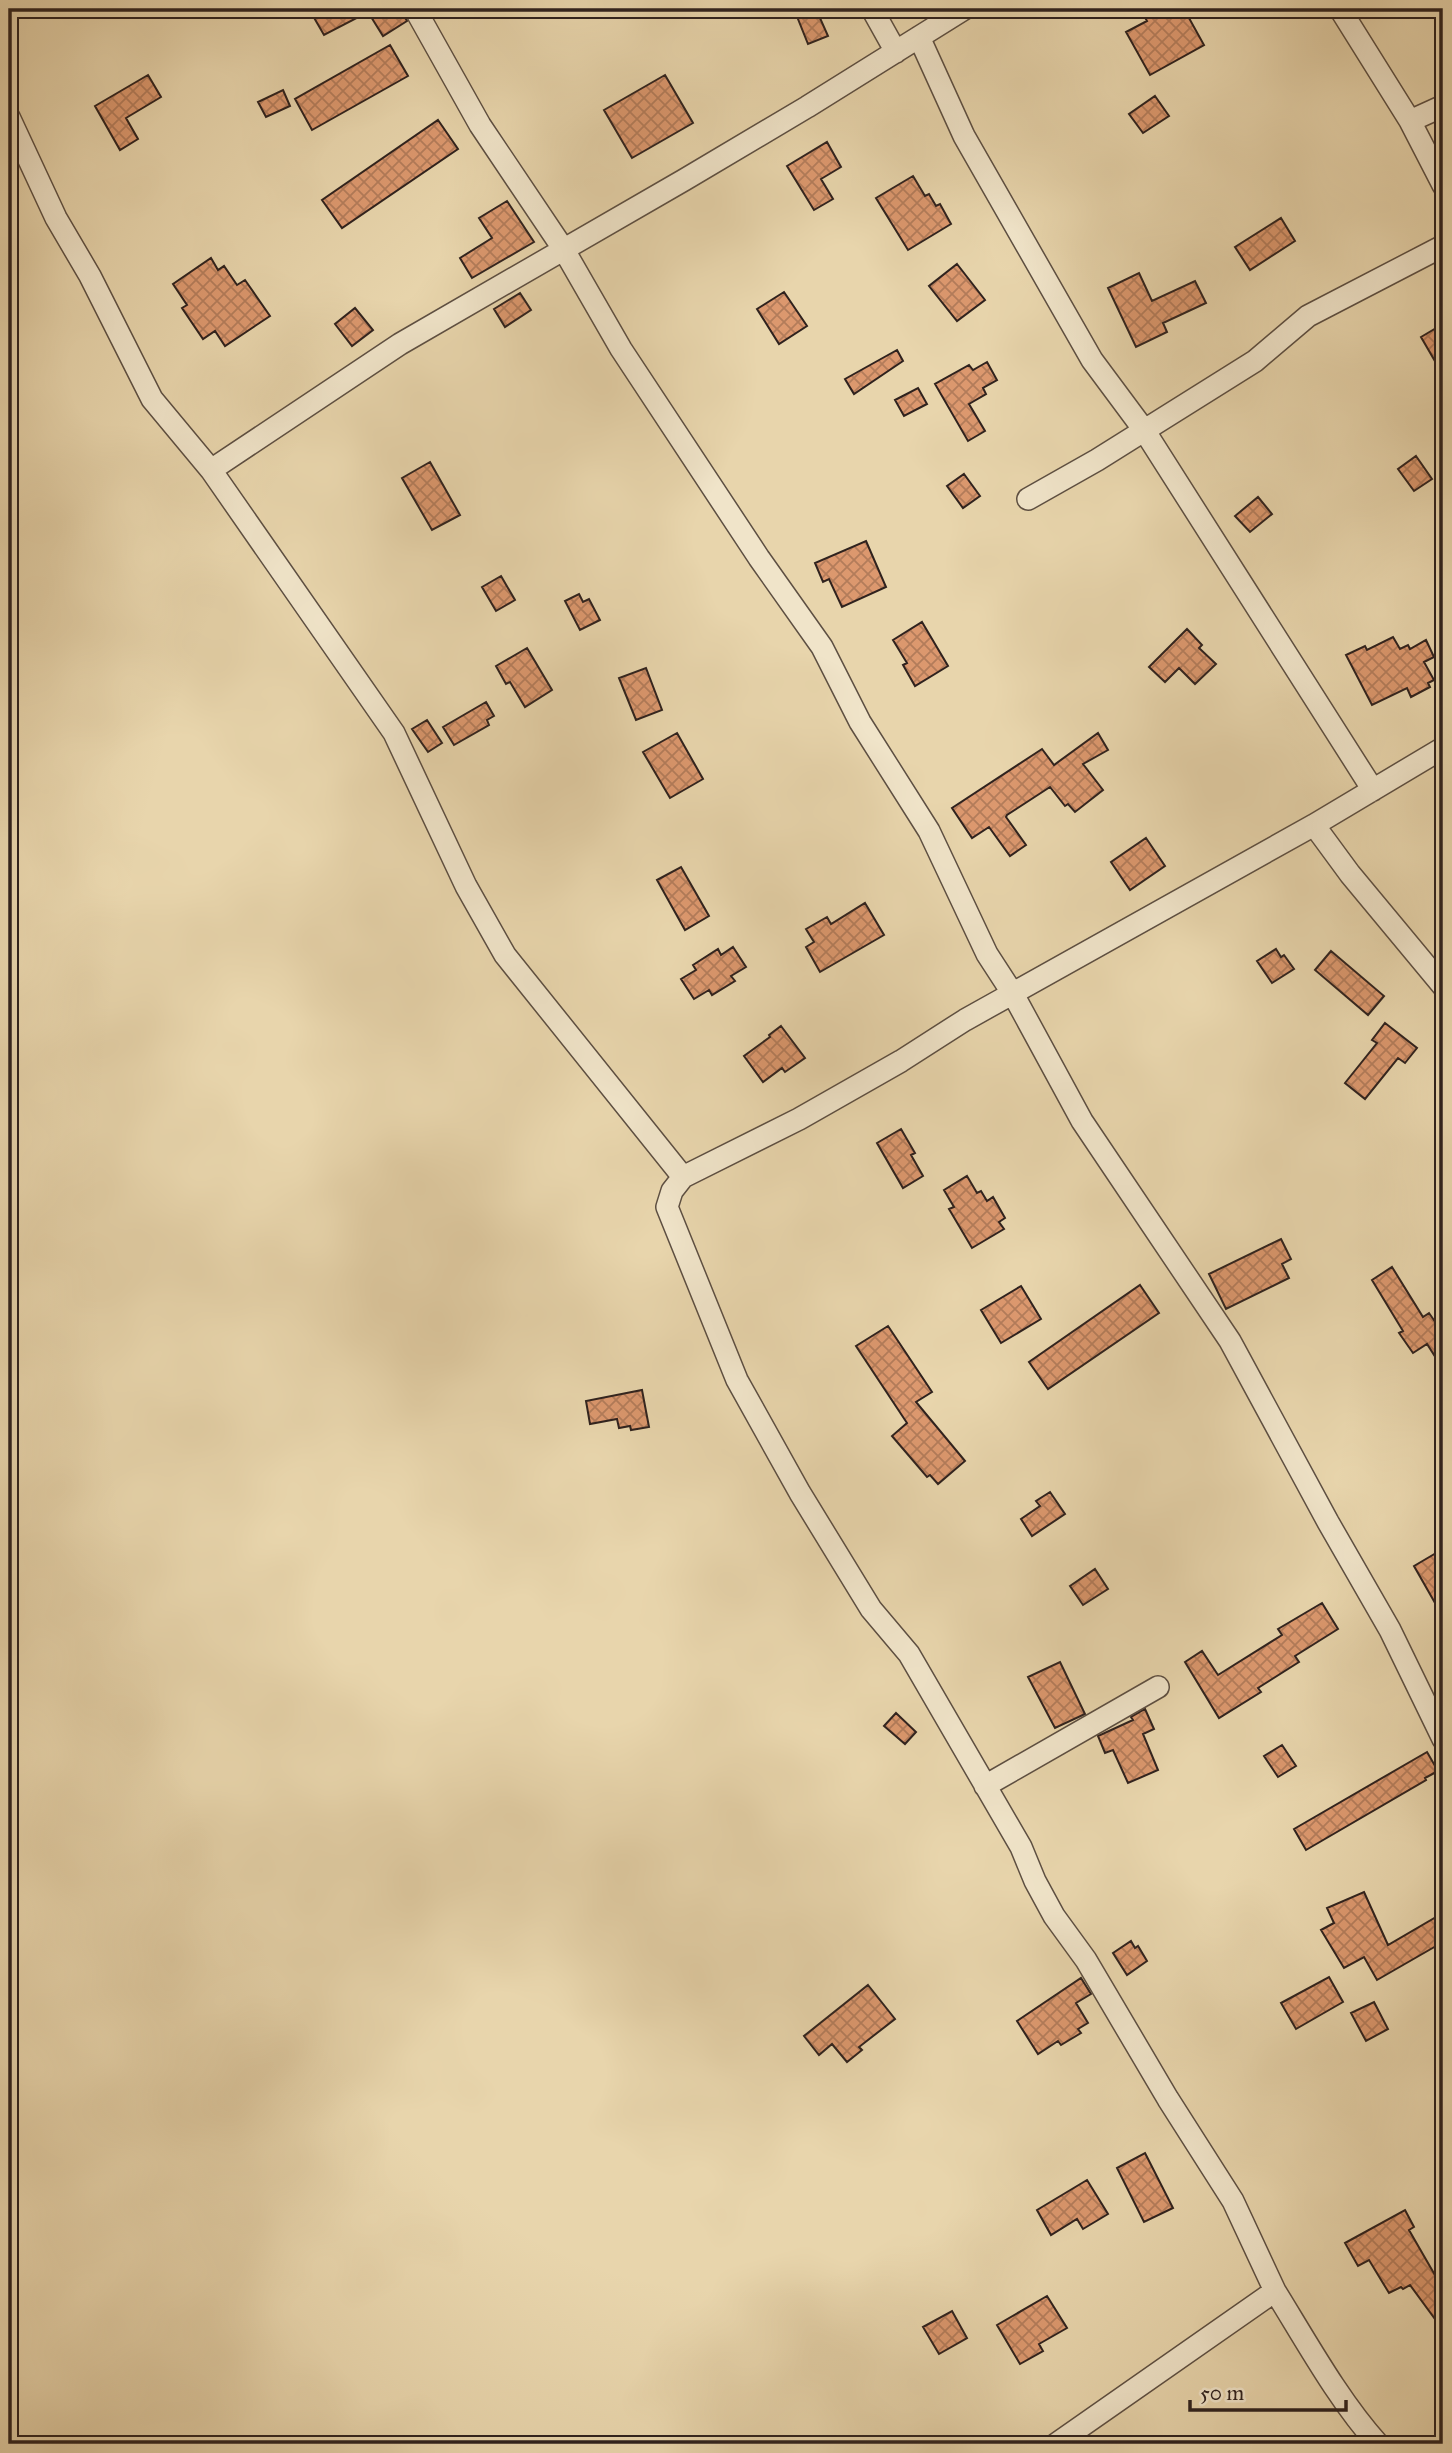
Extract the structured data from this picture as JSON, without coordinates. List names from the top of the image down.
{
  "scale_bar": "50 m"
}
